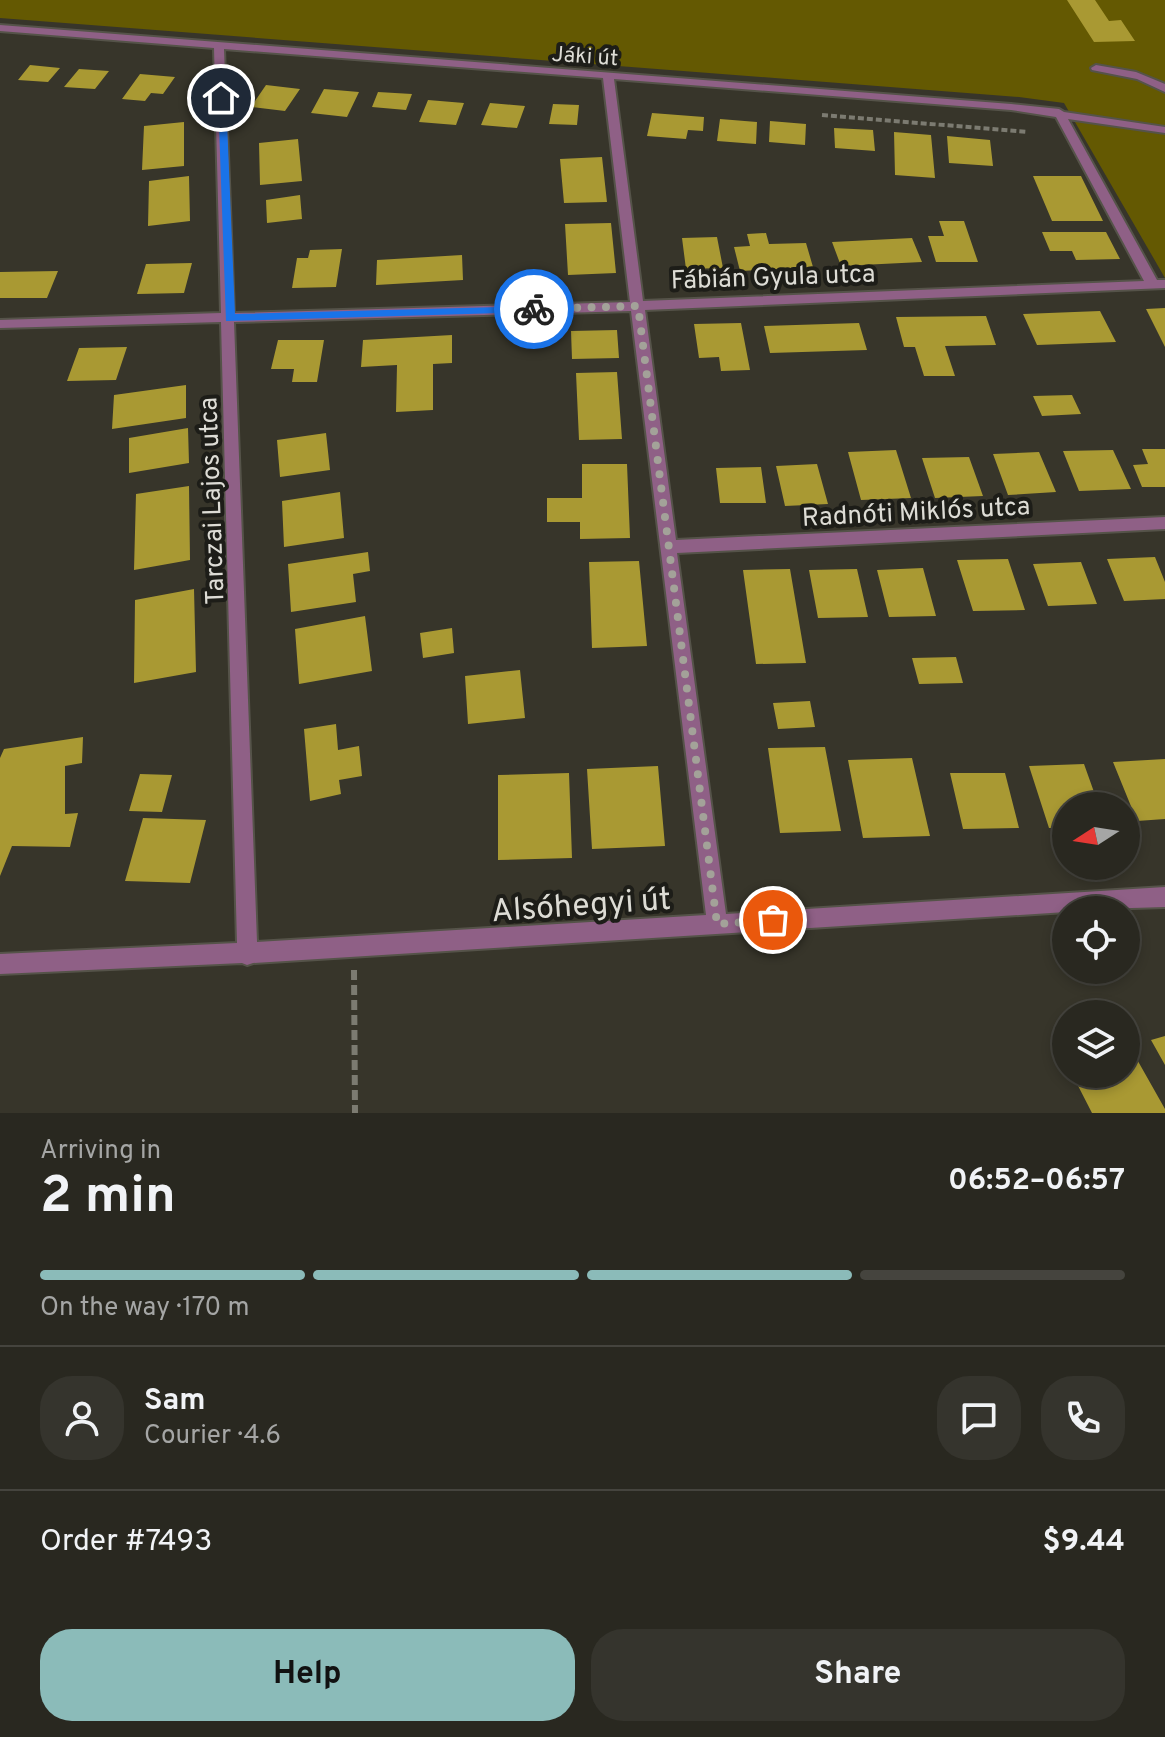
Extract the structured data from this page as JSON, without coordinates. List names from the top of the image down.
{
  "streets": {
    "street": [
      "Jáki út",
      "Fábián Gyula utca",
      "Tarczai Lajos utca",
      "Radnóti Miklós utca",
      "Alsóhegyi út"
    ]
  },
  "crossings": [
    ["Jáki út", "Tarczai Lajos utca"],
    ["Fábián Gyula utca", "Tarczai Lajos utca"],
    ["Tarczai Lajos utca", "Alsóhegyi út"]
  ],
  "north": "left",
  "page": {
    "heading": ["2 min", "Arriving in", "06:52–06:57"],
    "panel": [
      "Sam",
      "Courier · 4.6",
      "Order #7493",
      "$9.44"
    ],
    "bar": "On the way · 170 m",
    "buttons": ["Help", "Share"]
  }
}
